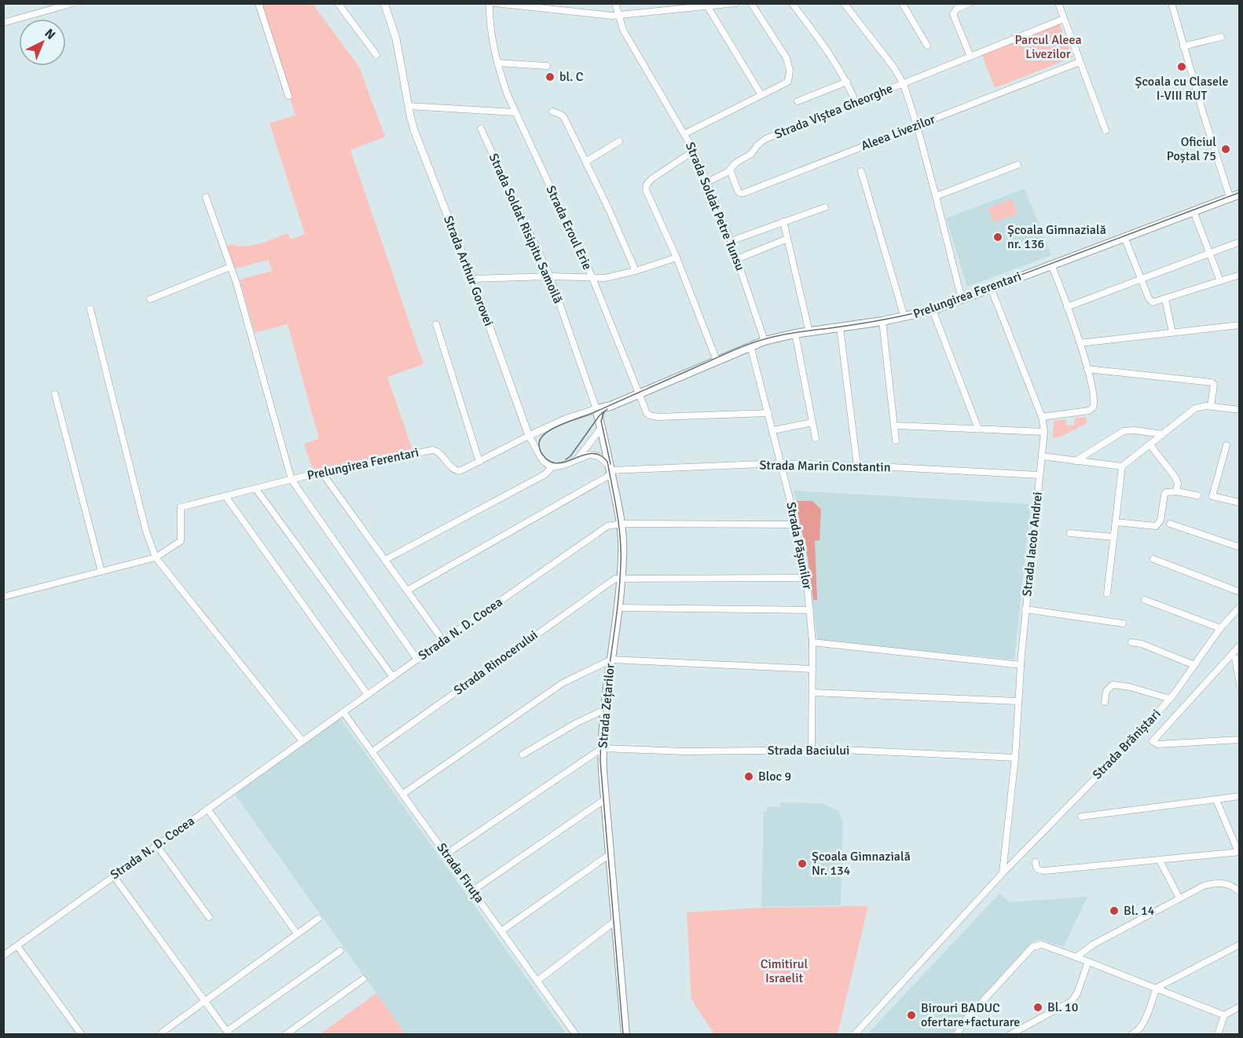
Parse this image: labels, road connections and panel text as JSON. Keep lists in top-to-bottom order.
{
  "streets": {
    "main road": ["Prelungirea Ferentari", "Strada Zețarilor"],
    "street": [
      "Strada Viștea Gheorghe",
      "Aleea Livezilor",
      "Strada Soldat Petre Tunsu",
      "Strada Eroul Erie",
      "Strada Soldat Risipitu Samoilă",
      "Strada Arthur Gorovei",
      "Strada Marin Constantin",
      "Strada Iacob Andrei",
      "Strada Pășunilor",
      "Strada N. D. Cocea",
      "Strada Rinocerului",
      "Strada Brăniștari",
      "Strada Baciului",
      "Strada Firuța"
    ]
  },
  "crossings": [
    ["Strada Viștea Gheorghe", "Aleea Livezilor"],
    ["Strada Viștea Gheorghe", "Strada Soldat Petre Tunsu"],
    ["Strada Soldat Petre Tunsu", "Prelungirea Ferentari"],
    ["Strada Eroul Erie", "Prelungirea Ferentari"],
    ["Strada Eroul Erie", "Strada Pășunilor"],
    ["Strada Soldat Risipitu Samoilă", "Prelungirea Ferentari"],
    ["Strada Soldat Risipitu Samoilă", "Strada Zețarilor"],
    ["Strada Arthur Gorovei", "Prelungirea Ferentari"],
    ["Prelungirea Ferentari", "Strada Iacob Andrei"],
    ["Prelungirea Ferentari", "Strada Pășunilor"],
    ["Prelungirea Ferentari", "Strada Zețarilor"],
    ["Strada Marin Constantin", "Strada Iacob Andrei"],
    ["Strada Marin Constantin", "Strada Pășunilor"],
    ["Strada Marin Constantin", "Strada Zețarilor"],
    ["Strada Iacob Andrei", "Strada Brăniștari"],
    ["Strada Iacob Andrei", "Strada Baciului"],
    ["Strada Pășunilor", "Strada Baciului"],
    ["Strada N. D. Cocea", "Strada Zețarilor"],
    ["Strada N. D. Cocea", "Strada Firuța"],
    ["Strada Rinocerului", "Strada Zețarilor"],
    ["Strada Rinocerului", "Strada Firuța"],
    ["Strada Zețarilor", "Strada Baciului"]
  ],
  "parks": ["Parcul Aleea Livezilor", "Cimitirul Israelit"],
  "places": [
    "Școala cu Clasele I-VIII RUT",
    "bl. C",
    "Oficiul Poștal 75",
    "Școala Gimnazială nr. 136",
    "Bloc 9",
    "Școala Gimnazială Nr. 134",
    "Bl. 14",
    "Bl. 10",
    "Birouri BADUC ofertare+facturare"
  ],
  "north": "top right"
}
